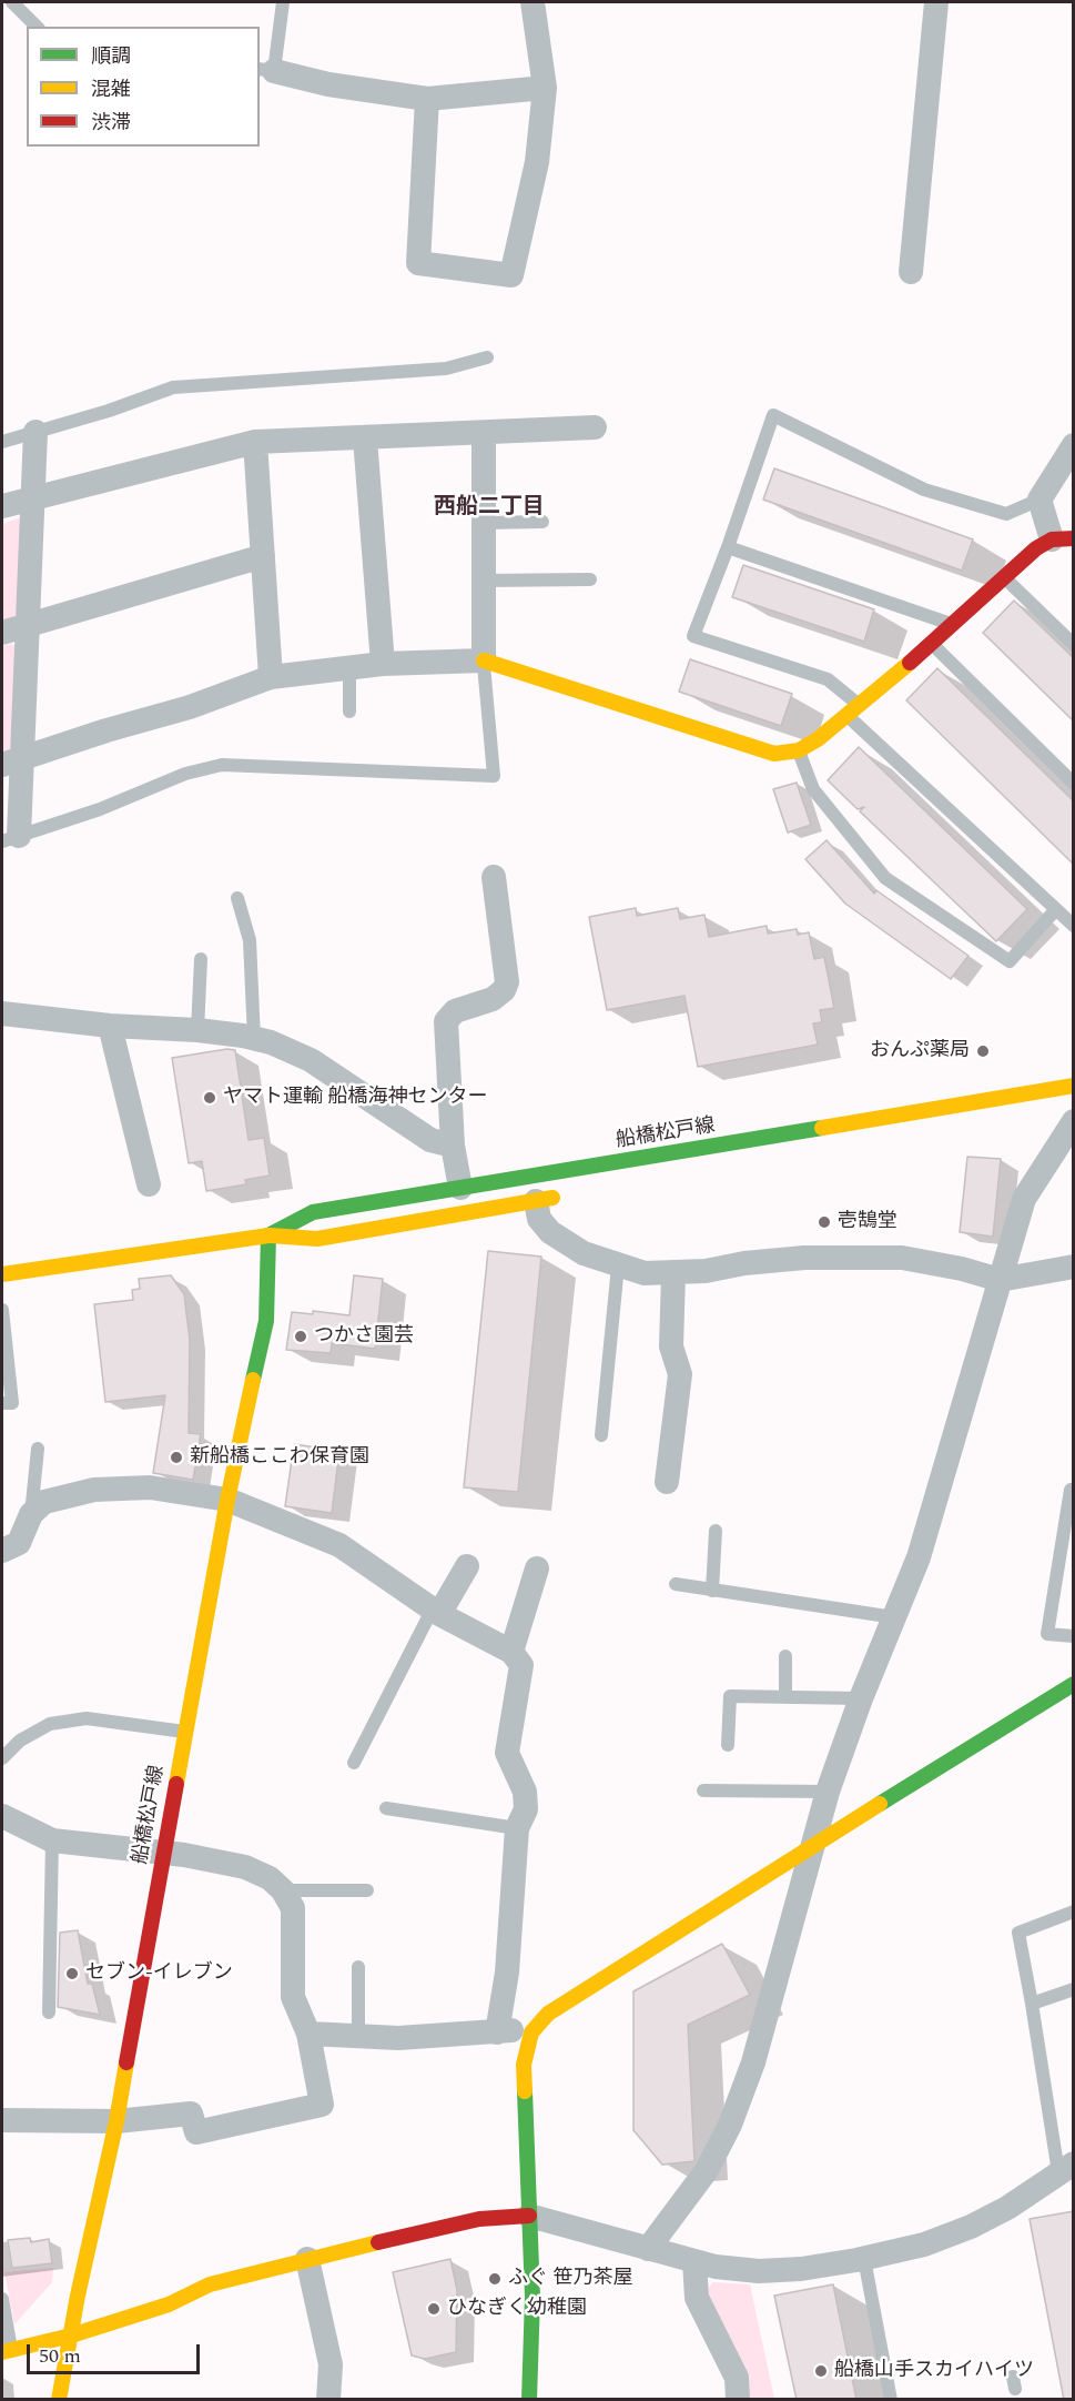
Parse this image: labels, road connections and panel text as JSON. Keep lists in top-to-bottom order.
{
  "streets": {
    "street": ["船橋松戸線"]
  },
  "districts": ["西船二丁目"],
  "places": [
    "おんぷ薬局",
    "ヤマト運輸 船橋海神センター",
    "壱鵠堂",
    "つかさ園芸",
    "新船橋ここわ保育園",
    "セブン-イレブン",
    "ふぐ 笹乃茶屋",
    "ひなぎく幼稚園",
    "船橋山手スカイハイツ"
  ],
  "legend": ["順調", "混雑", "渋滞"],
  "scale_bar": "50 m"
}
